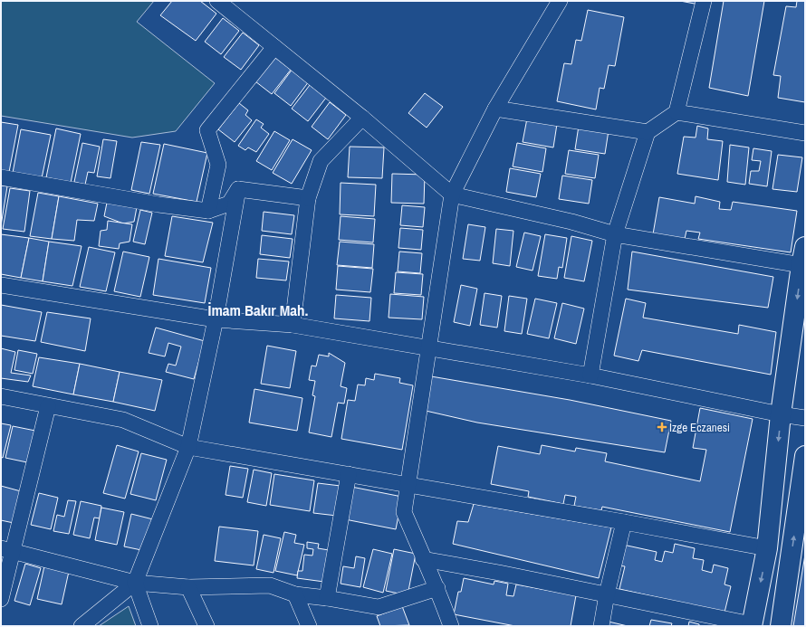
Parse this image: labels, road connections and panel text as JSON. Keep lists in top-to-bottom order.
{
  "districts": ["İmam Bakır Mah."],
  "places": {
    "health": ["Izge Eczanesi"]
  }
}
